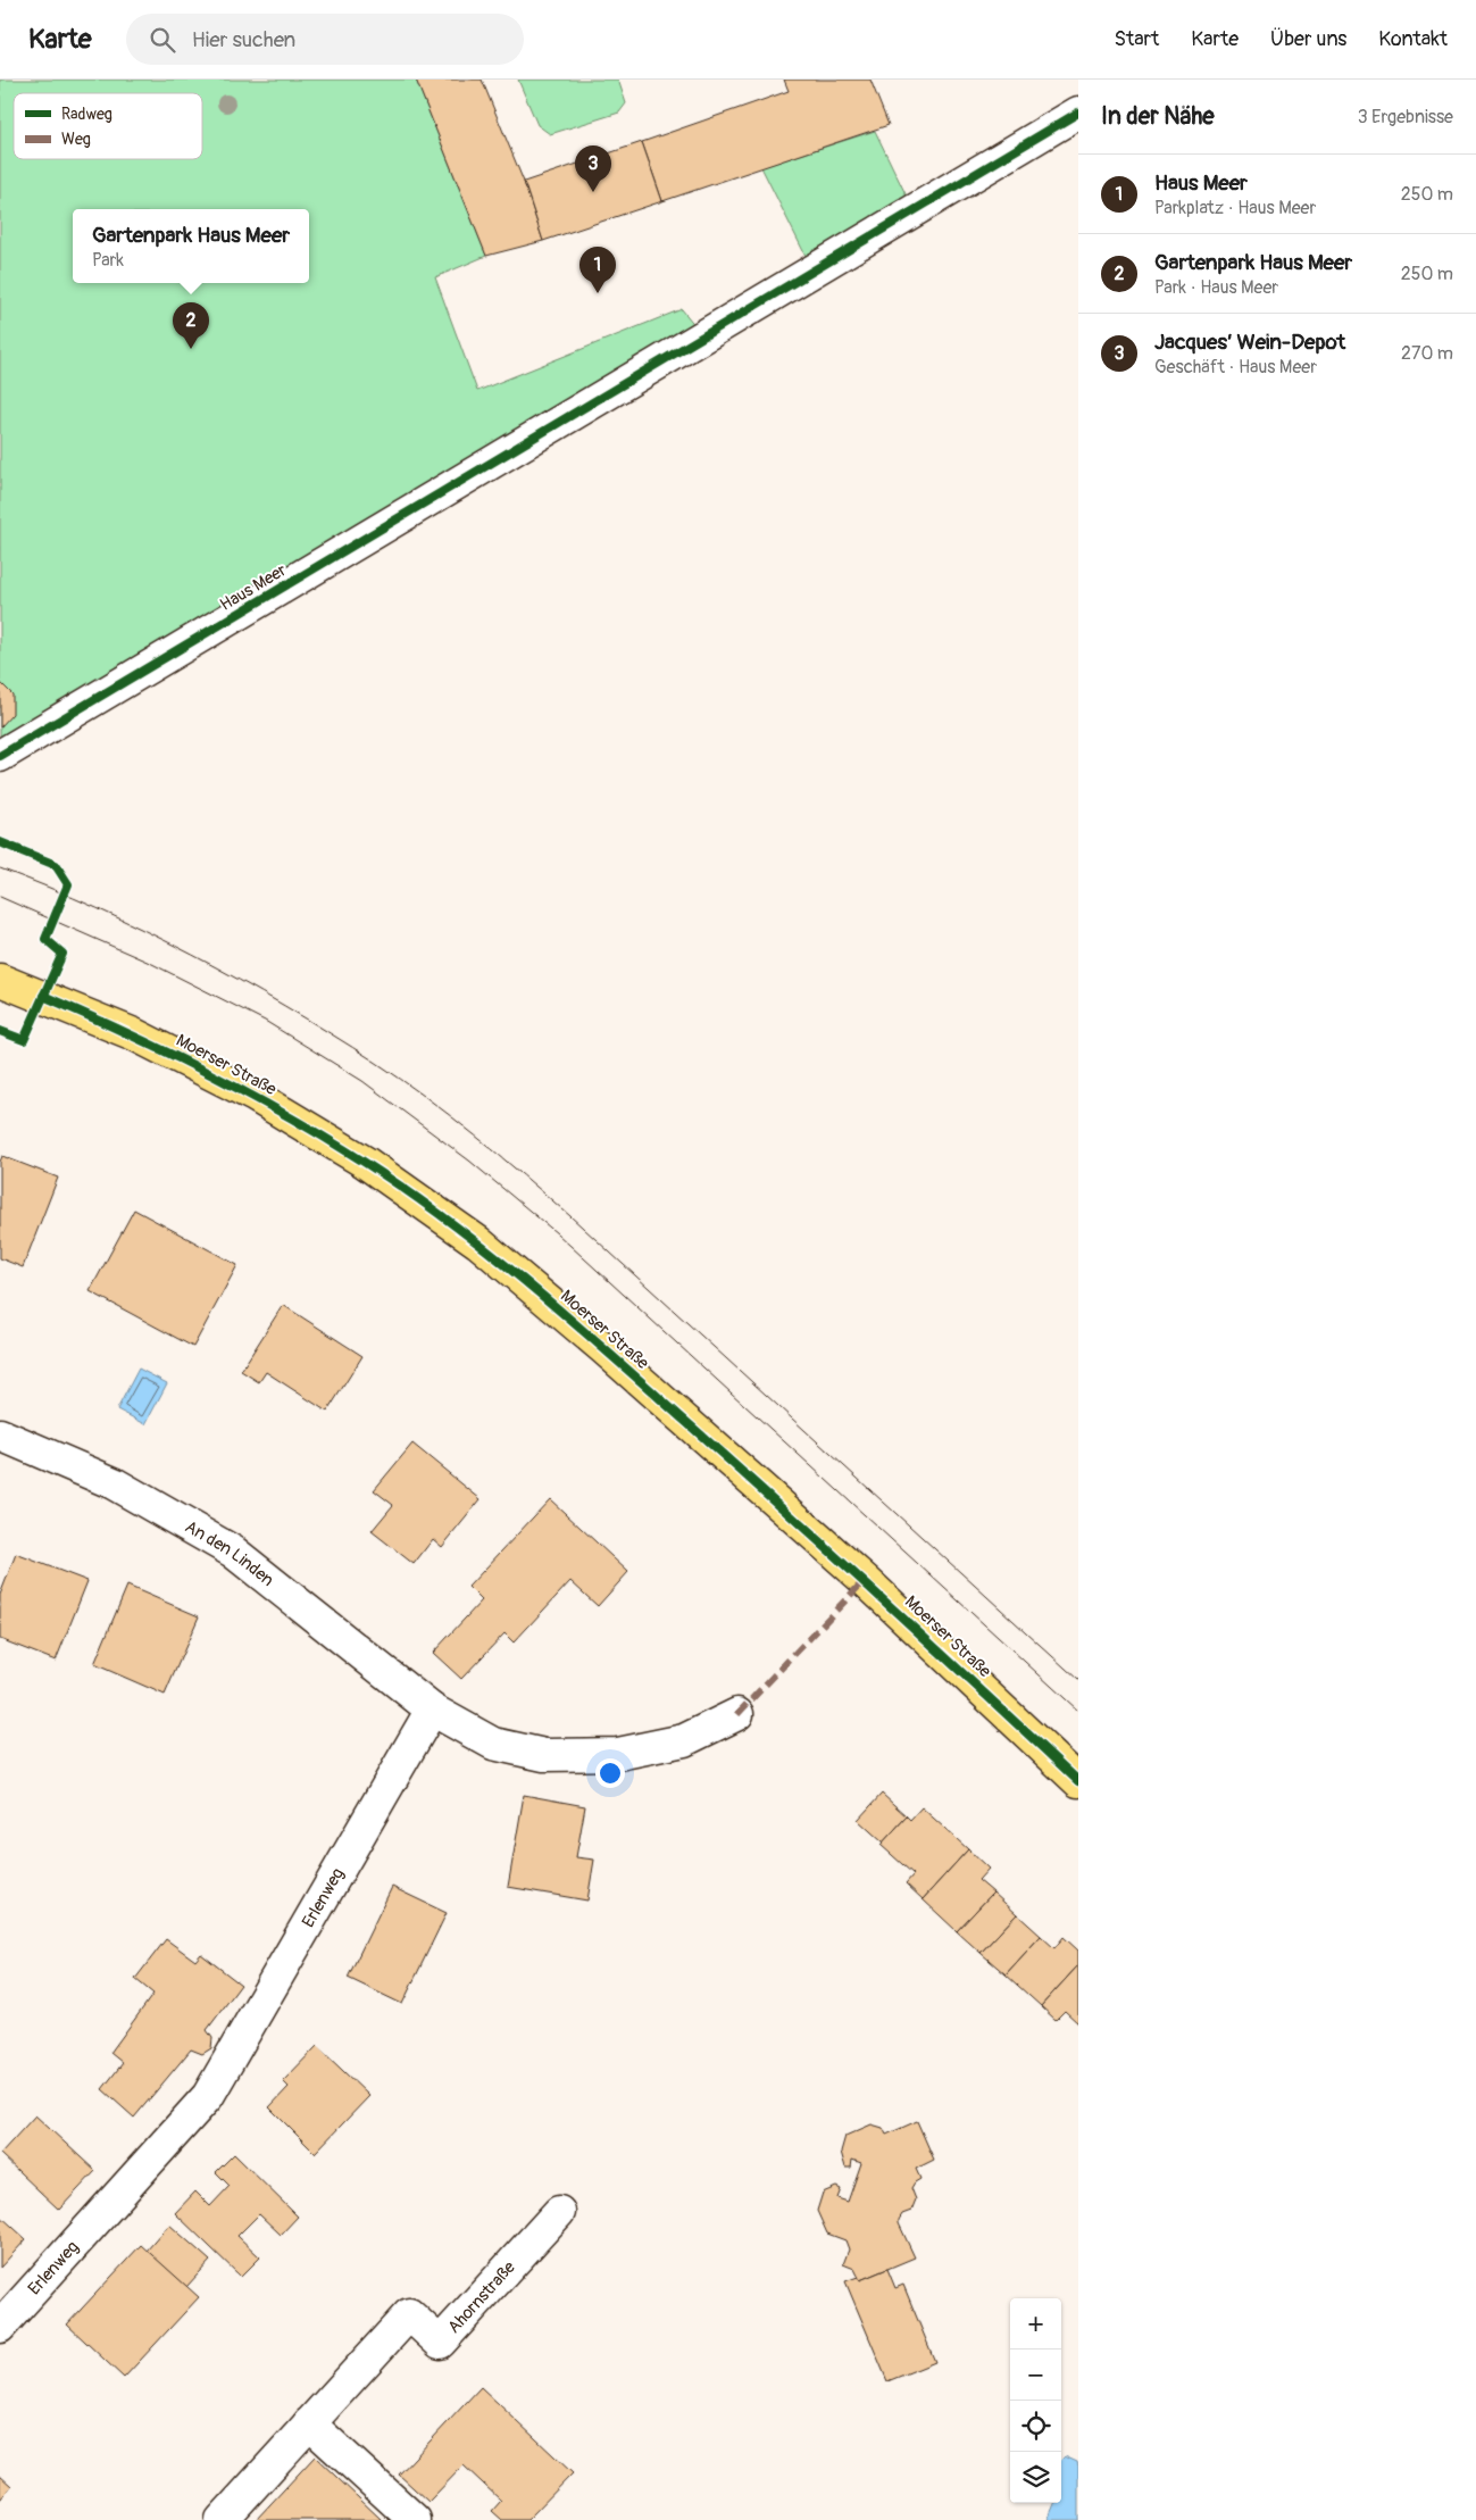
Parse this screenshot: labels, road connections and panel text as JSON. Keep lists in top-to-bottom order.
{
  "streets": {
    "main road": ["Moerser Straße"],
    "street": [
      "Haus Meer",
      "An den Linden",
      "Erlenweg",
      "Ahornstraße"
    ]
  },
  "crossings": [
    ["An den Linden", "Erlenweg"]
  ],
  "legend": ["Radweg", "Weg"],
  "page": {
    "header": "Karte",
    "search": "Hier suchen",
    "nav": [
      "Start",
      "Karte",
      "Über uns",
      "Kontakt"
    ],
    "heading": ["In der Nähe", "3 Ergebnisse"],
    "pins": ["3", "1", "2"],
    "list": [
      {
        "mark": "1",
        "name": "Haus Meer",
        "note": "Parkplatz · Haus Meer",
        "value": "250 m"
      },
      {
        "mark": "2",
        "name": "Gartenpark Haus Meer",
        "note": "Park · Haus Meer",
        "value": "250 m"
      },
      {
        "mark": "3",
        "name": "Jacques’ Wein-Depot",
        "note": "Geschäft · Haus Meer",
        "value": "270 m"
      }
    ],
    "popup": ["Gartenpark Haus Meer", "Park"],
    "map_buttons": ["+", "−"]
  }
}
